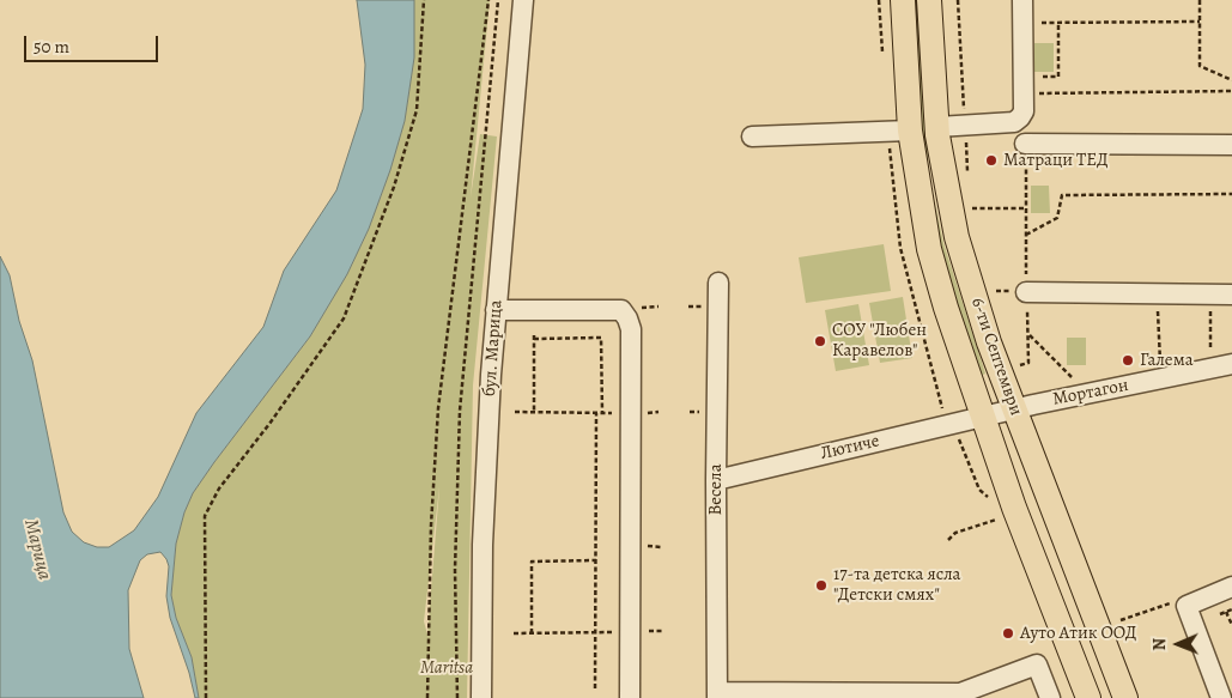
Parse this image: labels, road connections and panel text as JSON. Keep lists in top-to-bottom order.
{
  "streets": {
    "main road": ["6-ти Септември"],
    "street": [
      "бул. Марица",
      "Мортагон",
      "Лютиче",
      "Весела"
    ]
  },
  "crossings": [
    ["6-ти Септември", "Мортагон"],
    ["6-ти Септември", "Лютиче"],
    ["Мортагон", "Лютиче"],
    ["Лютиче", "Весела"]
  ],
  "water": ["Марица"],
  "parks": ["Maritsa"],
  "places": [
    "Матраци ТЕД",
    "СОУ \"Любен Каравелов\"",
    "Галема",
    "17-та детска ясла \"Детски смях\"",
    "Ауто Атик ООД"
  ],
  "scale_bar": "50 m",
  "north": "left"
}
